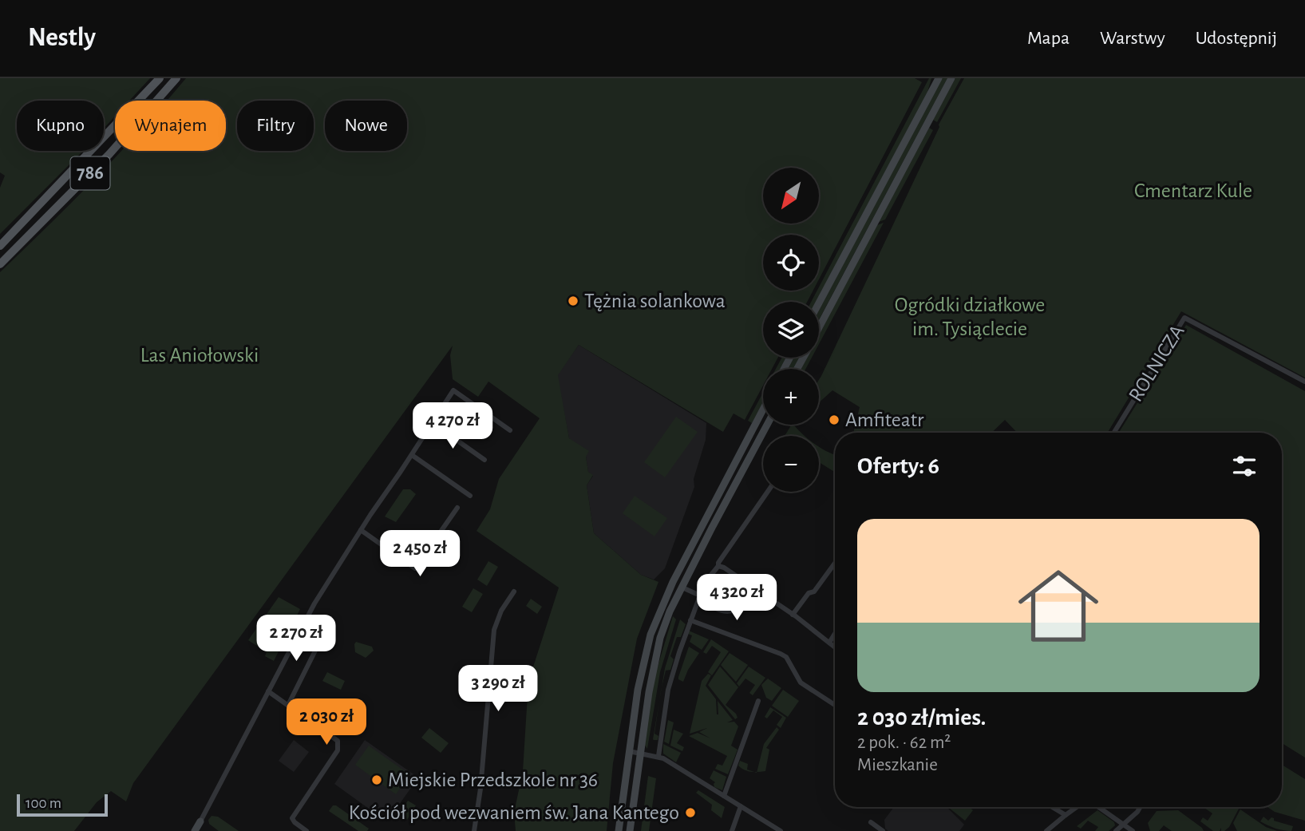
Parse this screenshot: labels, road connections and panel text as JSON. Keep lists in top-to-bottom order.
{
  "streets": {
    "main road": ["786"],
    "street": ["ROLNICZA"]
  },
  "parks": ["Cmentarz Kule", "Ogródki działkowe im. Tysiąclecie", "Las Aniołowski"],
  "places": [
    "Tężnia solankowa",
    "Amfiteatr",
    "Miejskie Przedszkole nr 36",
    "Kościół pod wezwaniem św. Jana Kantego"
  ],
  "scale_bar": "100 m",
  "north": "bottom left",
  "page": {
    "header": "Nestly",
    "nav": ["Mapa", "Warstwy", "Udostępnij"],
    "chip": [
      "Kupno",
      "Wynajem",
      "Filtry",
      "Nowe"
    ],
    "map_buttons": ["+", "−"],
    "price": [
      "4 270 zł",
      "2 450 zł",
      "4 320 zł",
      "2 270 zł",
      "3 290 zł",
      "2 030 zł"
    ],
    "heading": "Oferty: 6",
    "list": [
      {
        "name": "2 030 zł/mies.",
        "note": "2 pok. · 62 m² · Mieszkanie"
      }
    ],
    "scale": "100 m"
  }
}
